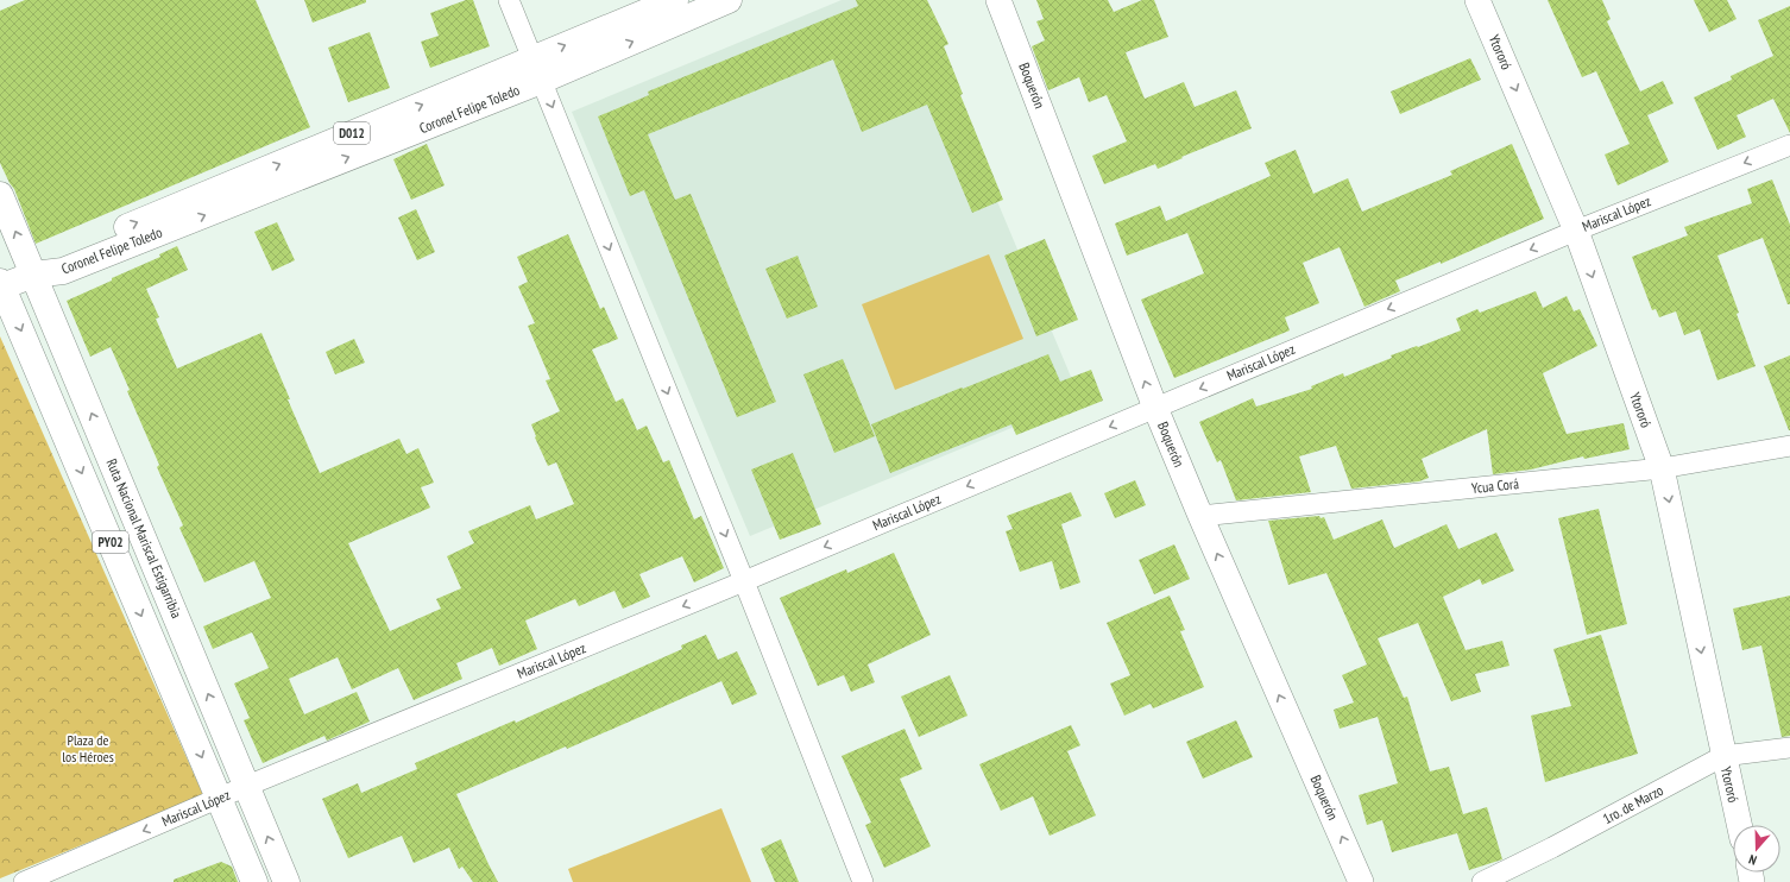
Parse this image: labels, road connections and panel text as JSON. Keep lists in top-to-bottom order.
{
  "streets": {
    "main road": [
      "Coronel Felipe Toledo",
      "D012",
      "Ruta Nacional Mariscal Estigarribia",
      "PY02"
    ],
    "street": [
      "Ytororó",
      "Boquerón",
      "Mariscal López",
      "Ycua Corá",
      "1ro. de Marzo"
    ]
  },
  "crossings": [
    ["Ytororó", "Mariscal López"],
    ["Ytororó", "Ycua Corá"],
    ["Ytororó", "1ro. de Marzo"],
    ["Boquerón", "Mariscal López"],
    ["Boquerón", "Ycua Corá"],
    ["Coronel Felipe Toledo", "Ruta Nacional Mariscal Estigarribia"],
    ["Coronel Felipe Toledo", "PY02"],
    ["Mariscal López", "Ruta Nacional Mariscal Estigarribia"],
    ["Mariscal López", "PY02"]
  ],
  "one_way": [
    "Ytororó",
    "Boquerón",
    "Coronel Felipe Toledo",
    "Mariscal López"
  ],
  "parks": ["Plaza de los Héroes"],
  "north": "bottom"
}
